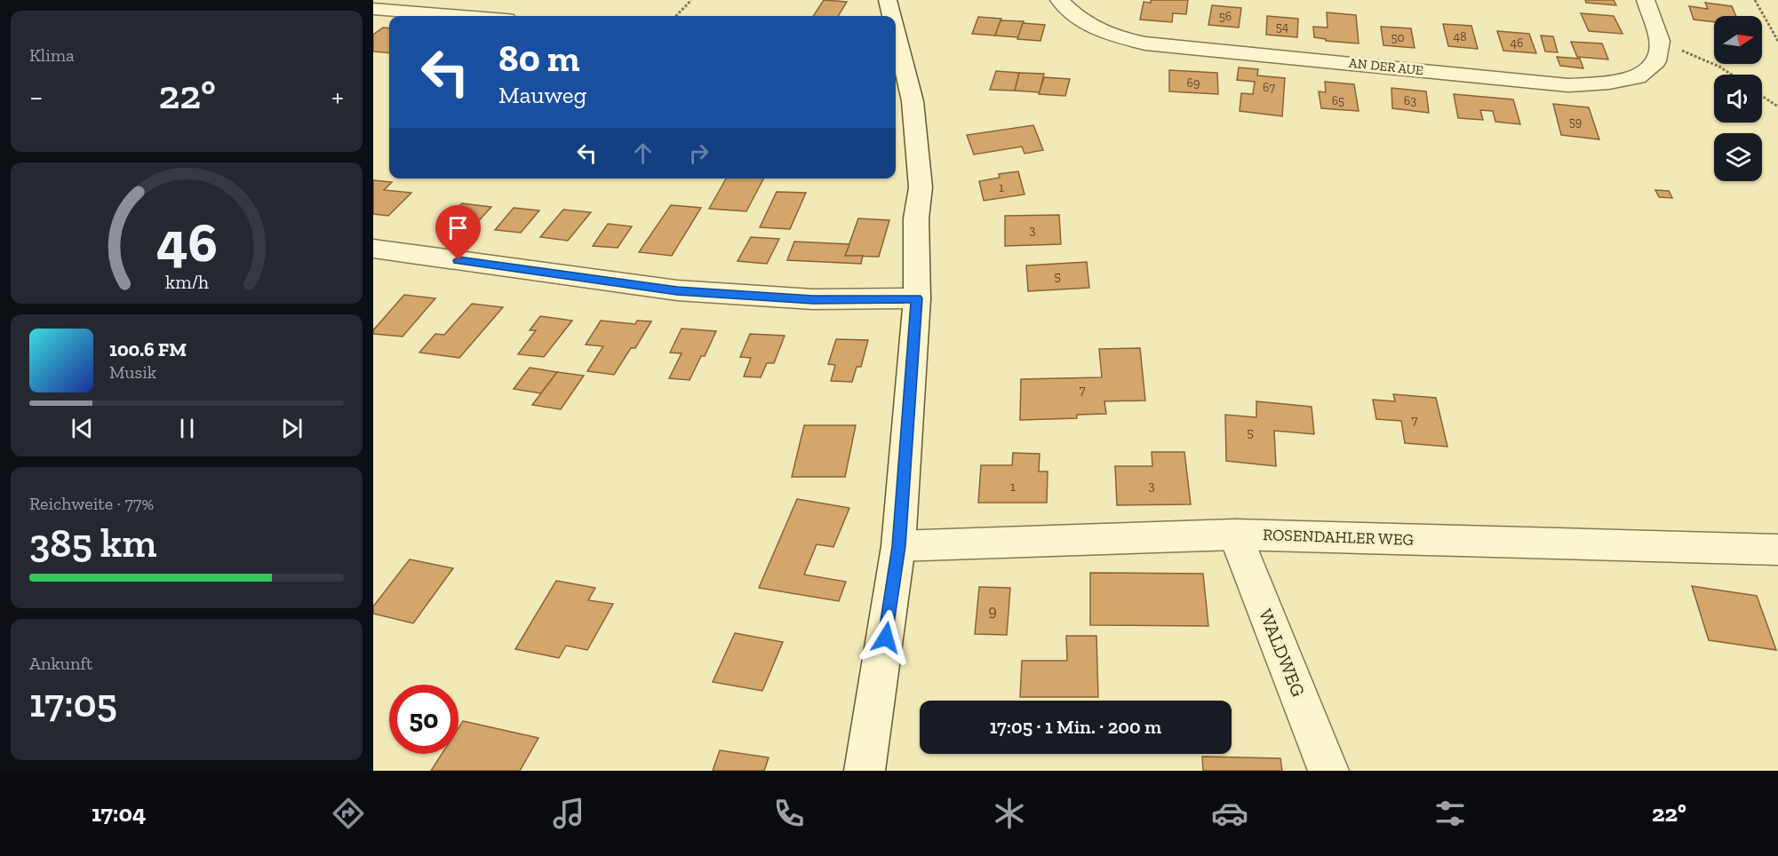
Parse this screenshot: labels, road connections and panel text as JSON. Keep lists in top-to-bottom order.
{
  "streets": {
    "street": ["AN DER AUE", "ROSENDAHLER WEG", "WALDWEG"]
  },
  "crossings": [
    ["ROSENDAHLER WEG", "WALDWEG"]
  ],
  "house_numbers": [
    "56",
    "54",
    "48",
    "50",
    "46",
    "69",
    "67",
    "65",
    "63",
    "59",
    "1",
    "3",
    "5",
    "7",
    "7",
    "5",
    "3",
    "1",
    "9"
  ],
  "north": "right",
  "page": {
    "tile": [
      "Klima",
      ["Reichweite · 77%", "385 km"],
      ["Ankunft", "17:05"]
    ],
    "turn": ["80 m", "Mauweg"],
    "heat": ["−", "22°", "+"],
    "song": ["100.6 FM", "Musik"],
    "limit": "50",
    "trip": "17:05 · 1 Min. · 200 m",
    "tabs": ["17:04", "22°"],
    "gauge": ["46", "km/h"]
  }
}
